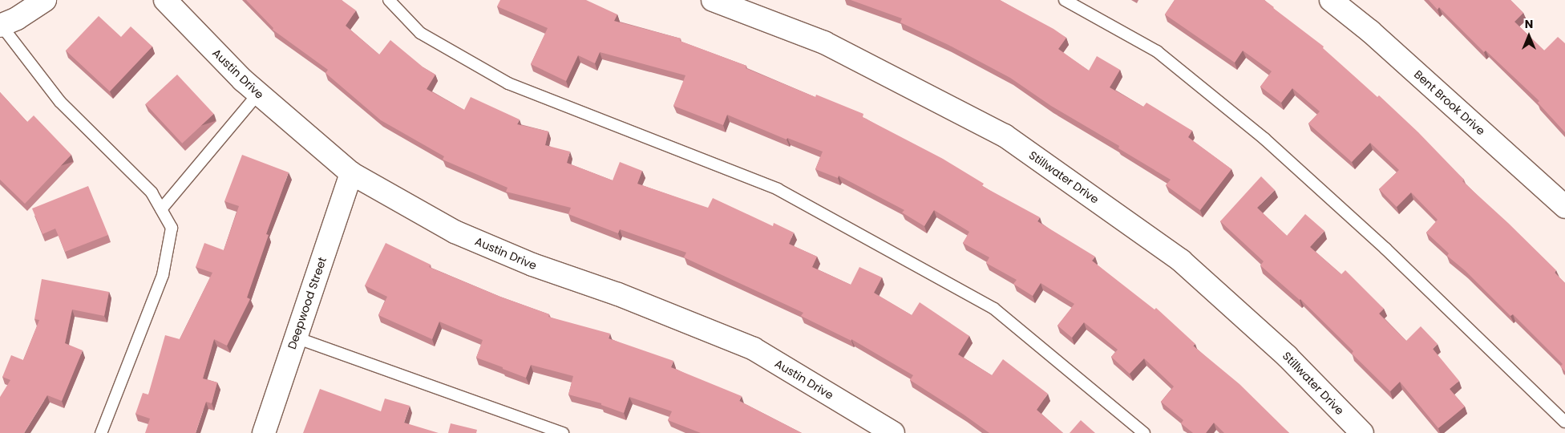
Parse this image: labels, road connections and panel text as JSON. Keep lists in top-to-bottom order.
{
  "streets": {
    "street": [
      "Austin Drive",
      "Bent Brook Drive",
      "Stillwater Drive",
      "Deepwood Street"
    ]
  },
  "crossings": [
    ["Austin Drive", "Deepwood Street"]
  ],
  "north": "top"
}
